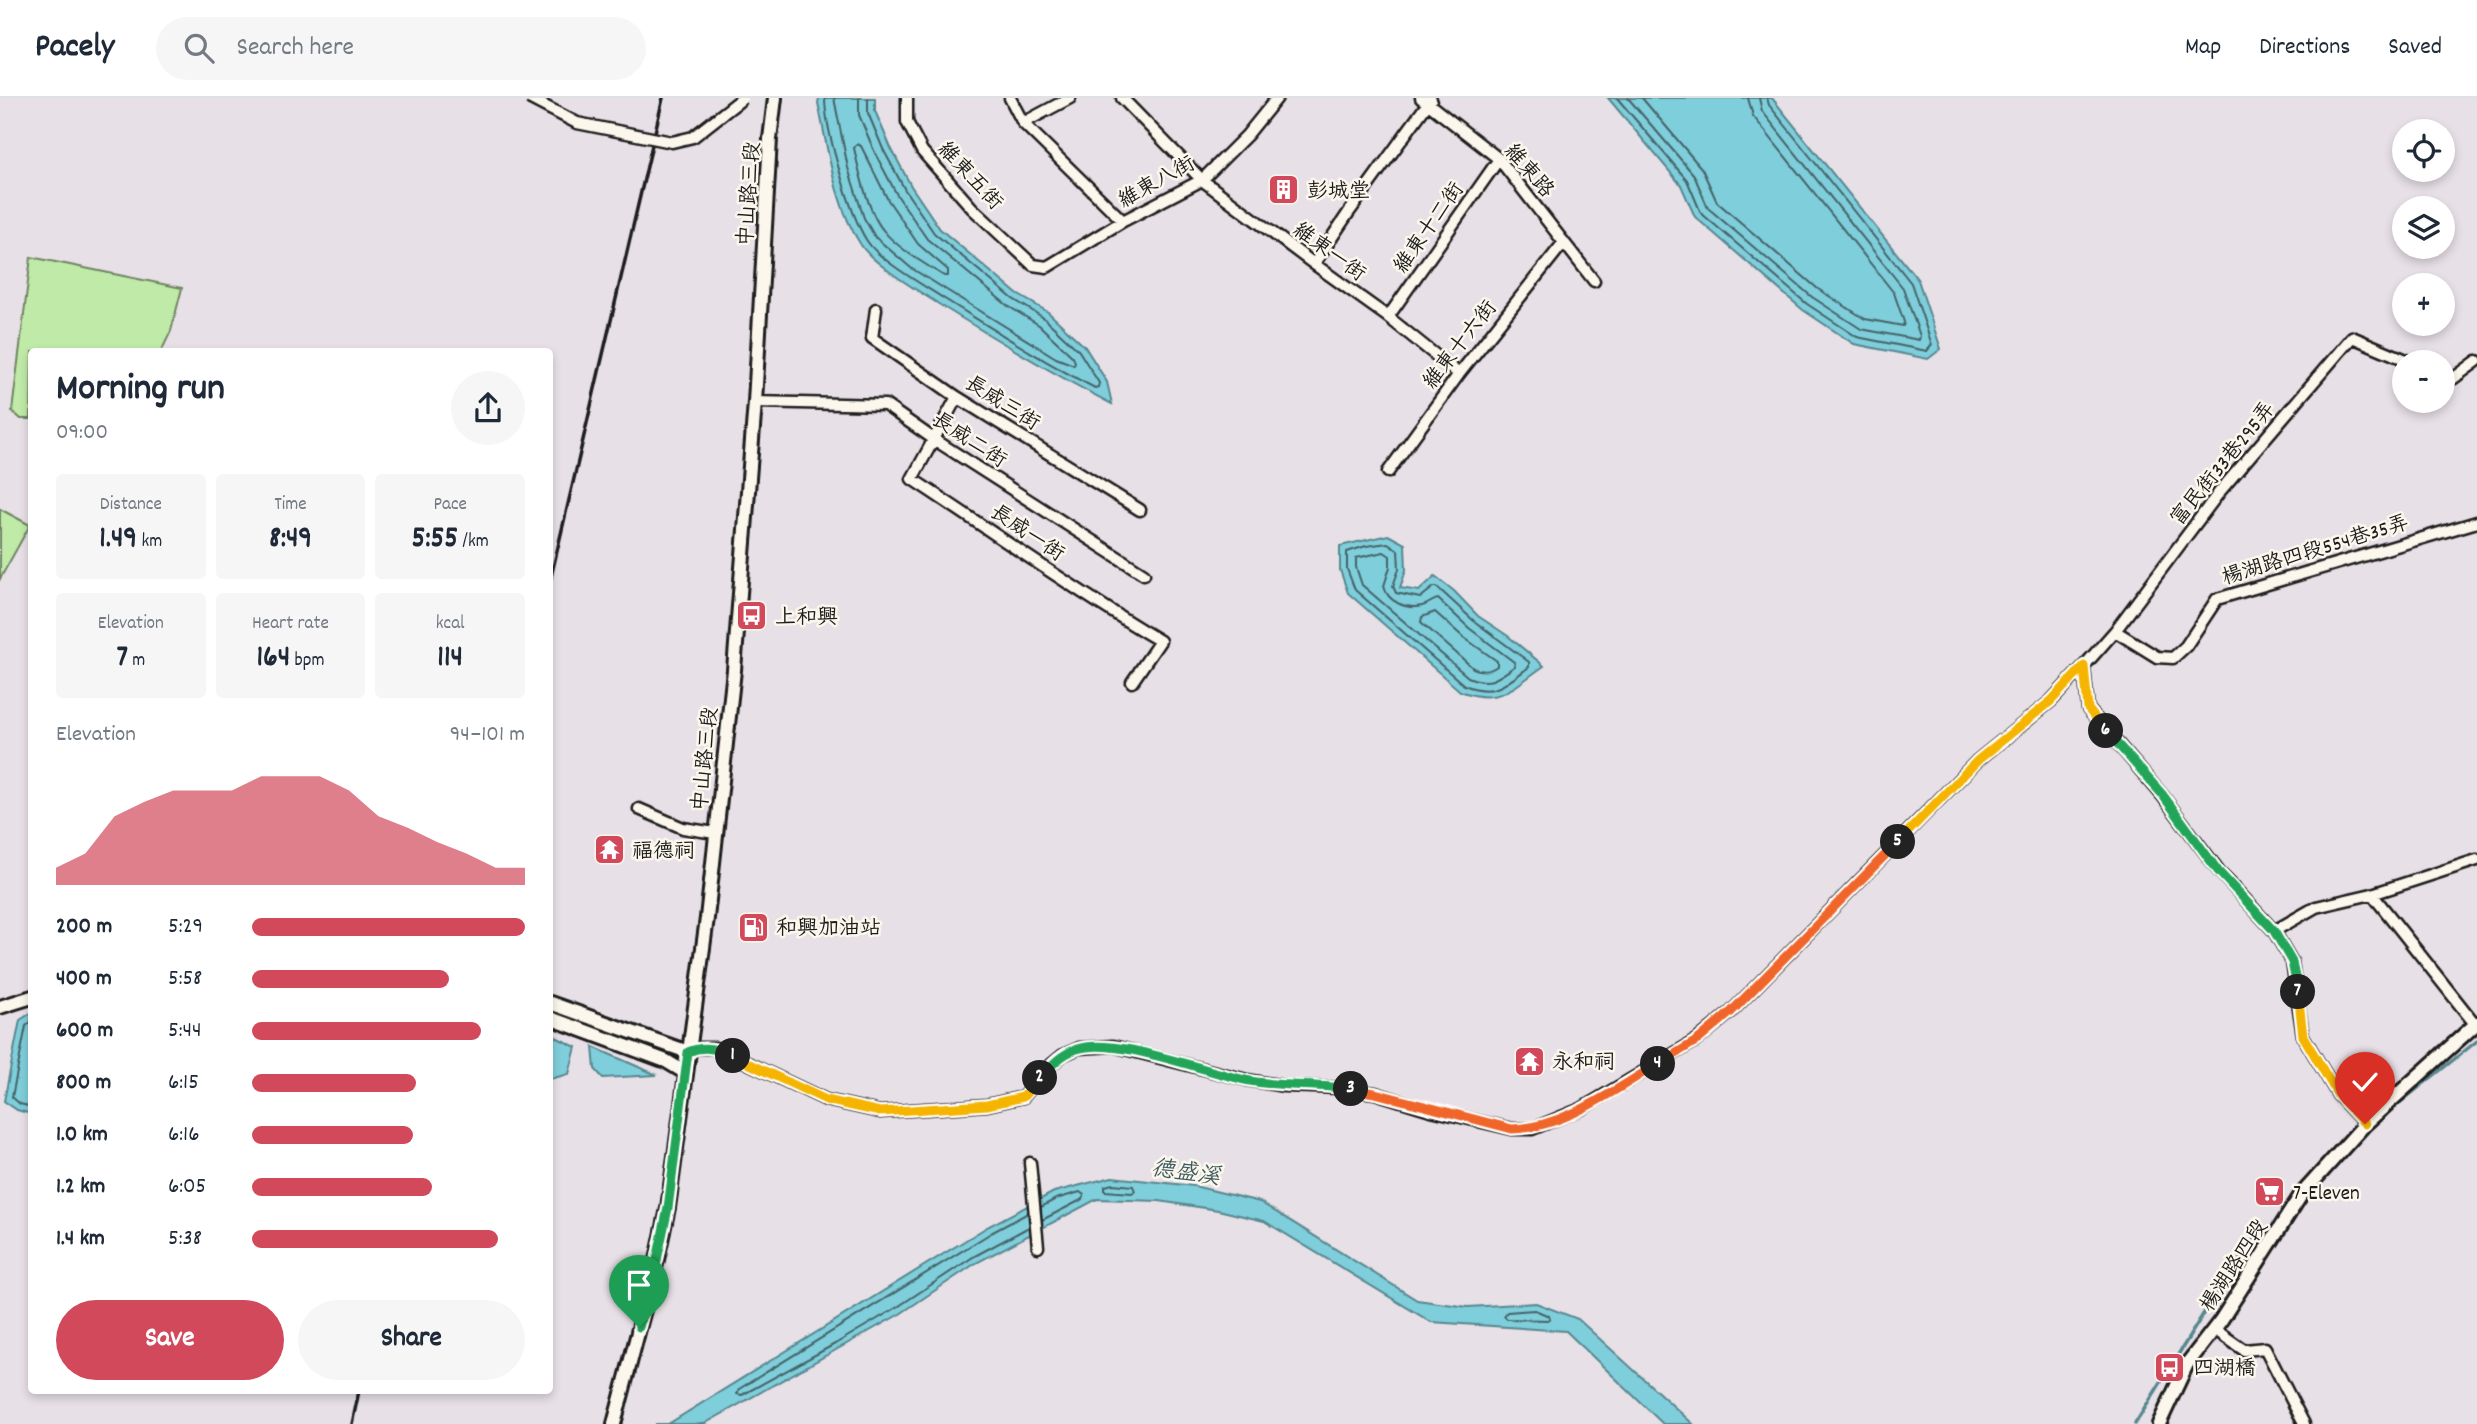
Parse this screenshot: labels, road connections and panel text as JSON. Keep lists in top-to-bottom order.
{
  "streets": {
    "street": [
      "維東路",
      "維東五街",
      "維東八街",
      "中山路三段",
      "維東十二街",
      "維東一街",
      "維東十六街",
      "長威三街",
      "長威二街",
      "富民街33巷295弄",
      "長威一街",
      "楊湖路四段554巷35弄",
      "楊湖路四段"
    ]
  },
  "crossings": [
    ["維東路", "維東十二街"],
    ["維東路", "維東十六街"],
    ["維東五街", "維東八街"],
    ["維東八街", "維東一街"],
    ["中山路三段", "長威二街"],
    ["中山路三段", "富民街33巷295弄"],
    ["維東十二街", "維東一街"],
    ["維東一街", "維東十六街"],
    ["長威三街", "長威一街"],
    ["長威二街", "長威一街"],
    ["富民街33巷295弄", "楊湖路四段554巷35弄"]
  ],
  "water": ["德盛溪"],
  "places": {
    "building": ["彭城堂"],
    "bus stop": ["上和興", "四湖橋"],
    "temple": ["福德祠", "永和祠"],
    "fuel station": ["和興加油站"],
    "supermarket": ["7-Eleven"]
  },
  "page": {
    "header": "Pacely",
    "search": "Search here",
    "nav": ["Map", "Directions", "Saved"],
    "map_buttons": ["+", "−"],
    "heading": ["Morning run", "09:00"],
    "stats": [
      ["Distance", "1.49 km"],
      ["Time", "8:49"],
      ["Pace", "5:55 /km"],
      ["Elevation", "7 m"],
      ["Heart rate", "164 bpm"],
      ["kcal", "114"]
    ],
    "chart": ["Elevation", "94–101 m"],
    "pins": [
      "6",
      "5",
      "7",
      "1",
      "4",
      "2",
      "3"
    ],
    "list": [
      {
        "name": "200 m",
        "note": "5:29"
      },
      {
        "name": "400 m",
        "note": "5:58"
      },
      {
        "name": "600 m",
        "note": "5:44"
      },
      {
        "name": "800 m",
        "note": "6:15"
      },
      {
        "name": "1.0 km",
        "note": "6:16"
      },
      {
        "name": "1.2 km",
        "note": "6:05"
      },
      {
        "name": "1.4 km",
        "note": "5:38"
      }
    ],
    "buttons": ["Save", "Share"]
  }
}
